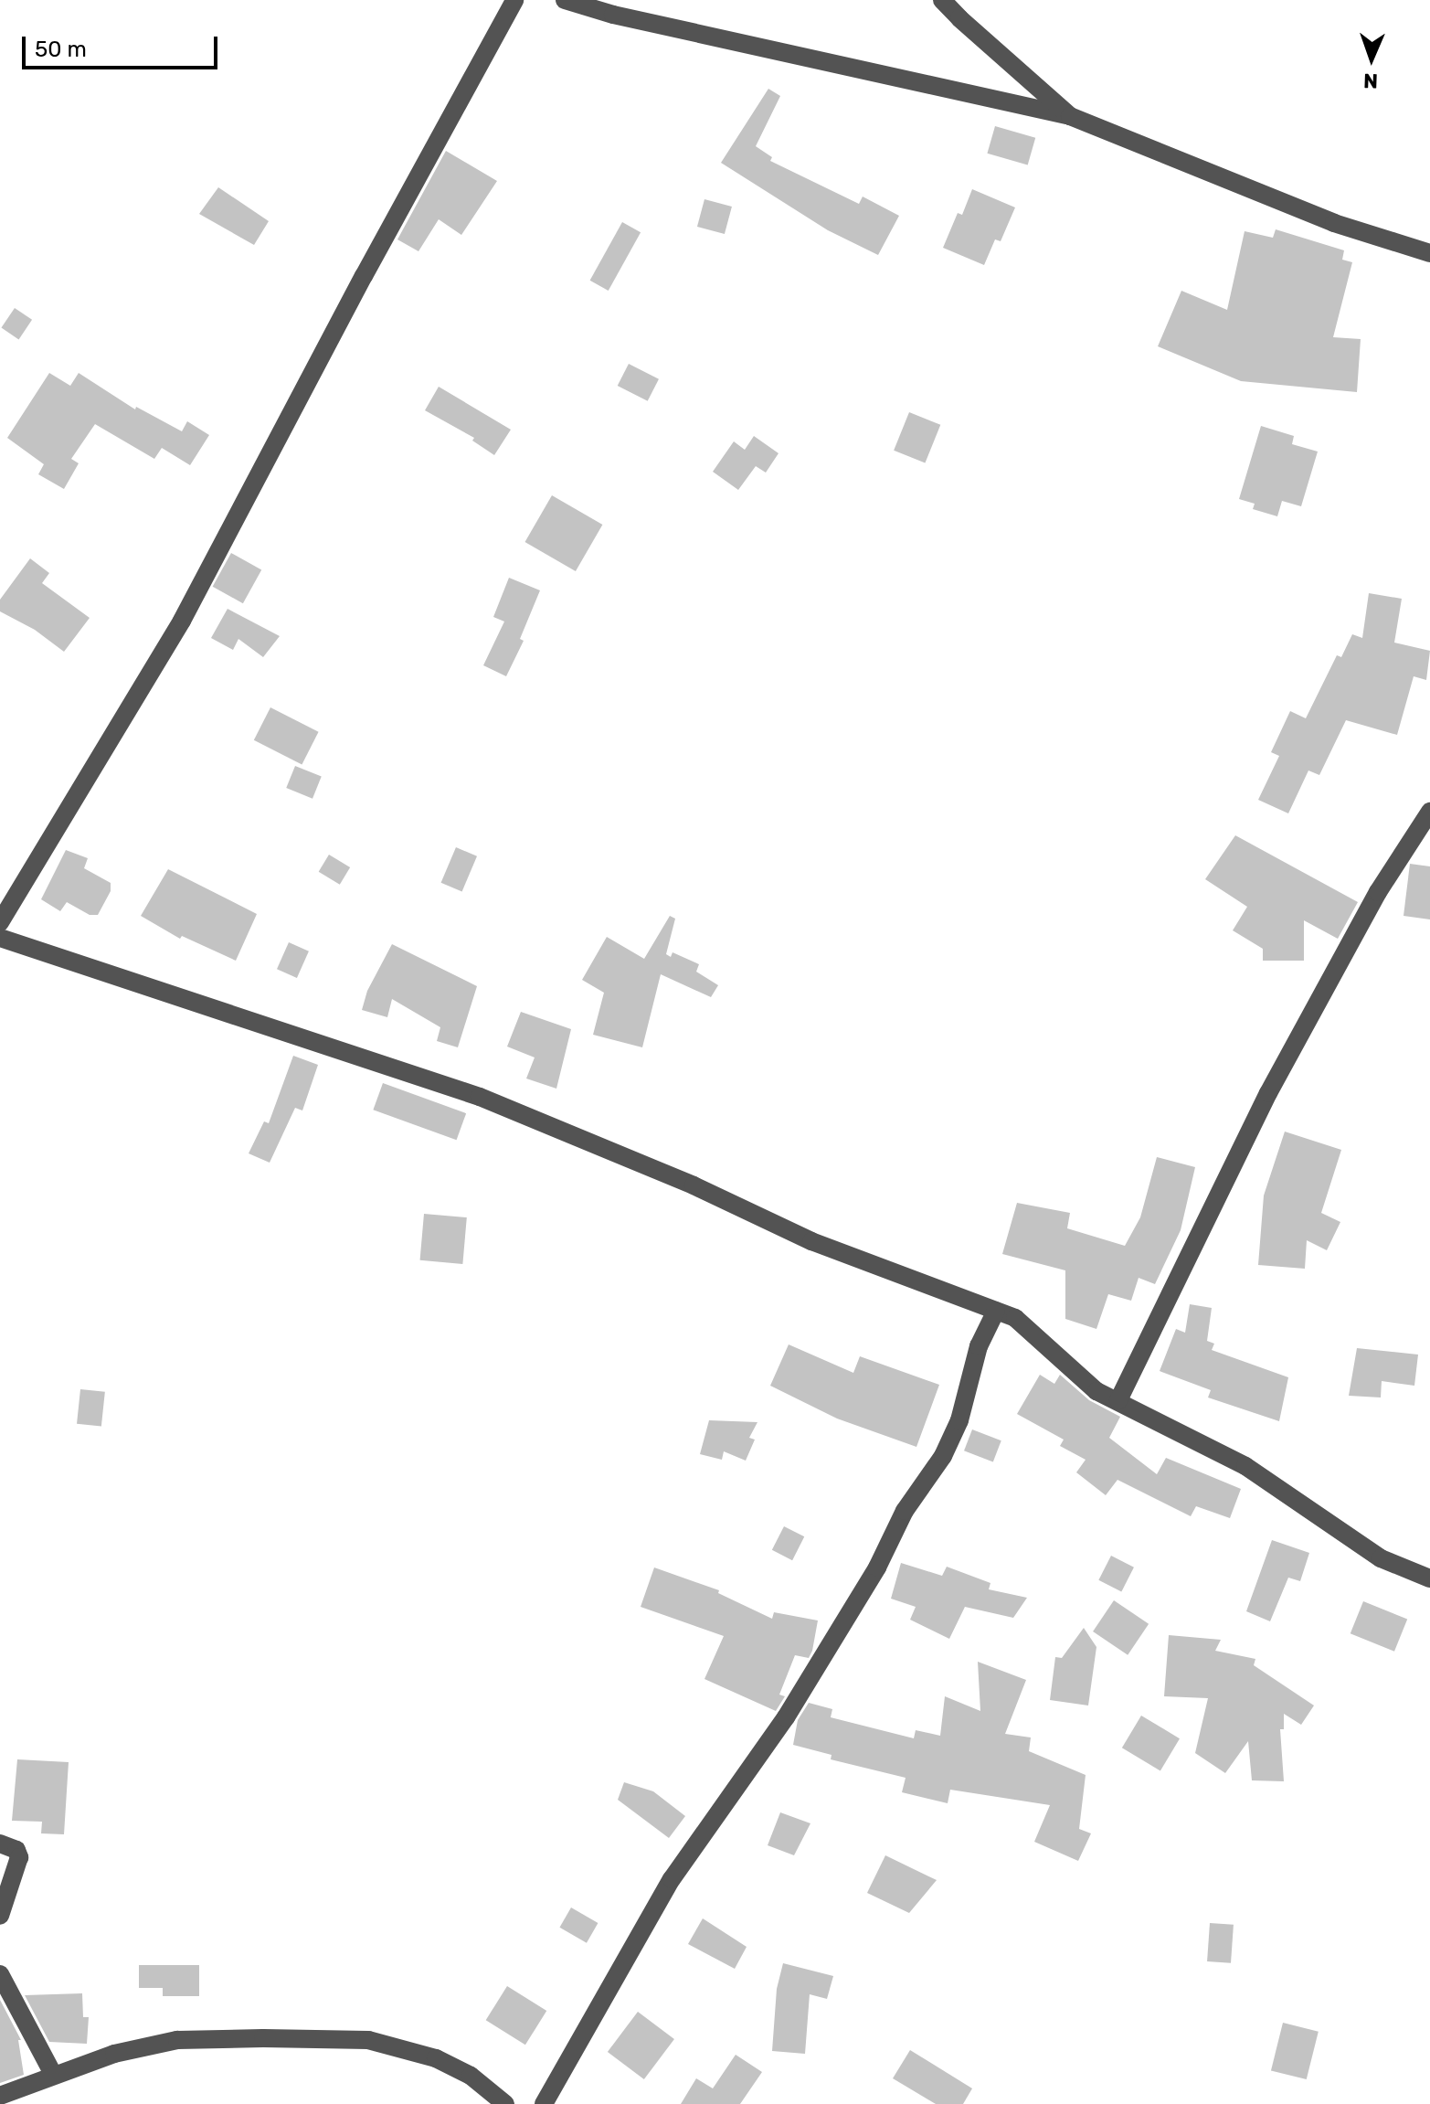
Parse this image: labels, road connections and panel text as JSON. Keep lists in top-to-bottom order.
{
  "scale_bar": "50 m",
  "north": "bottom"
}
